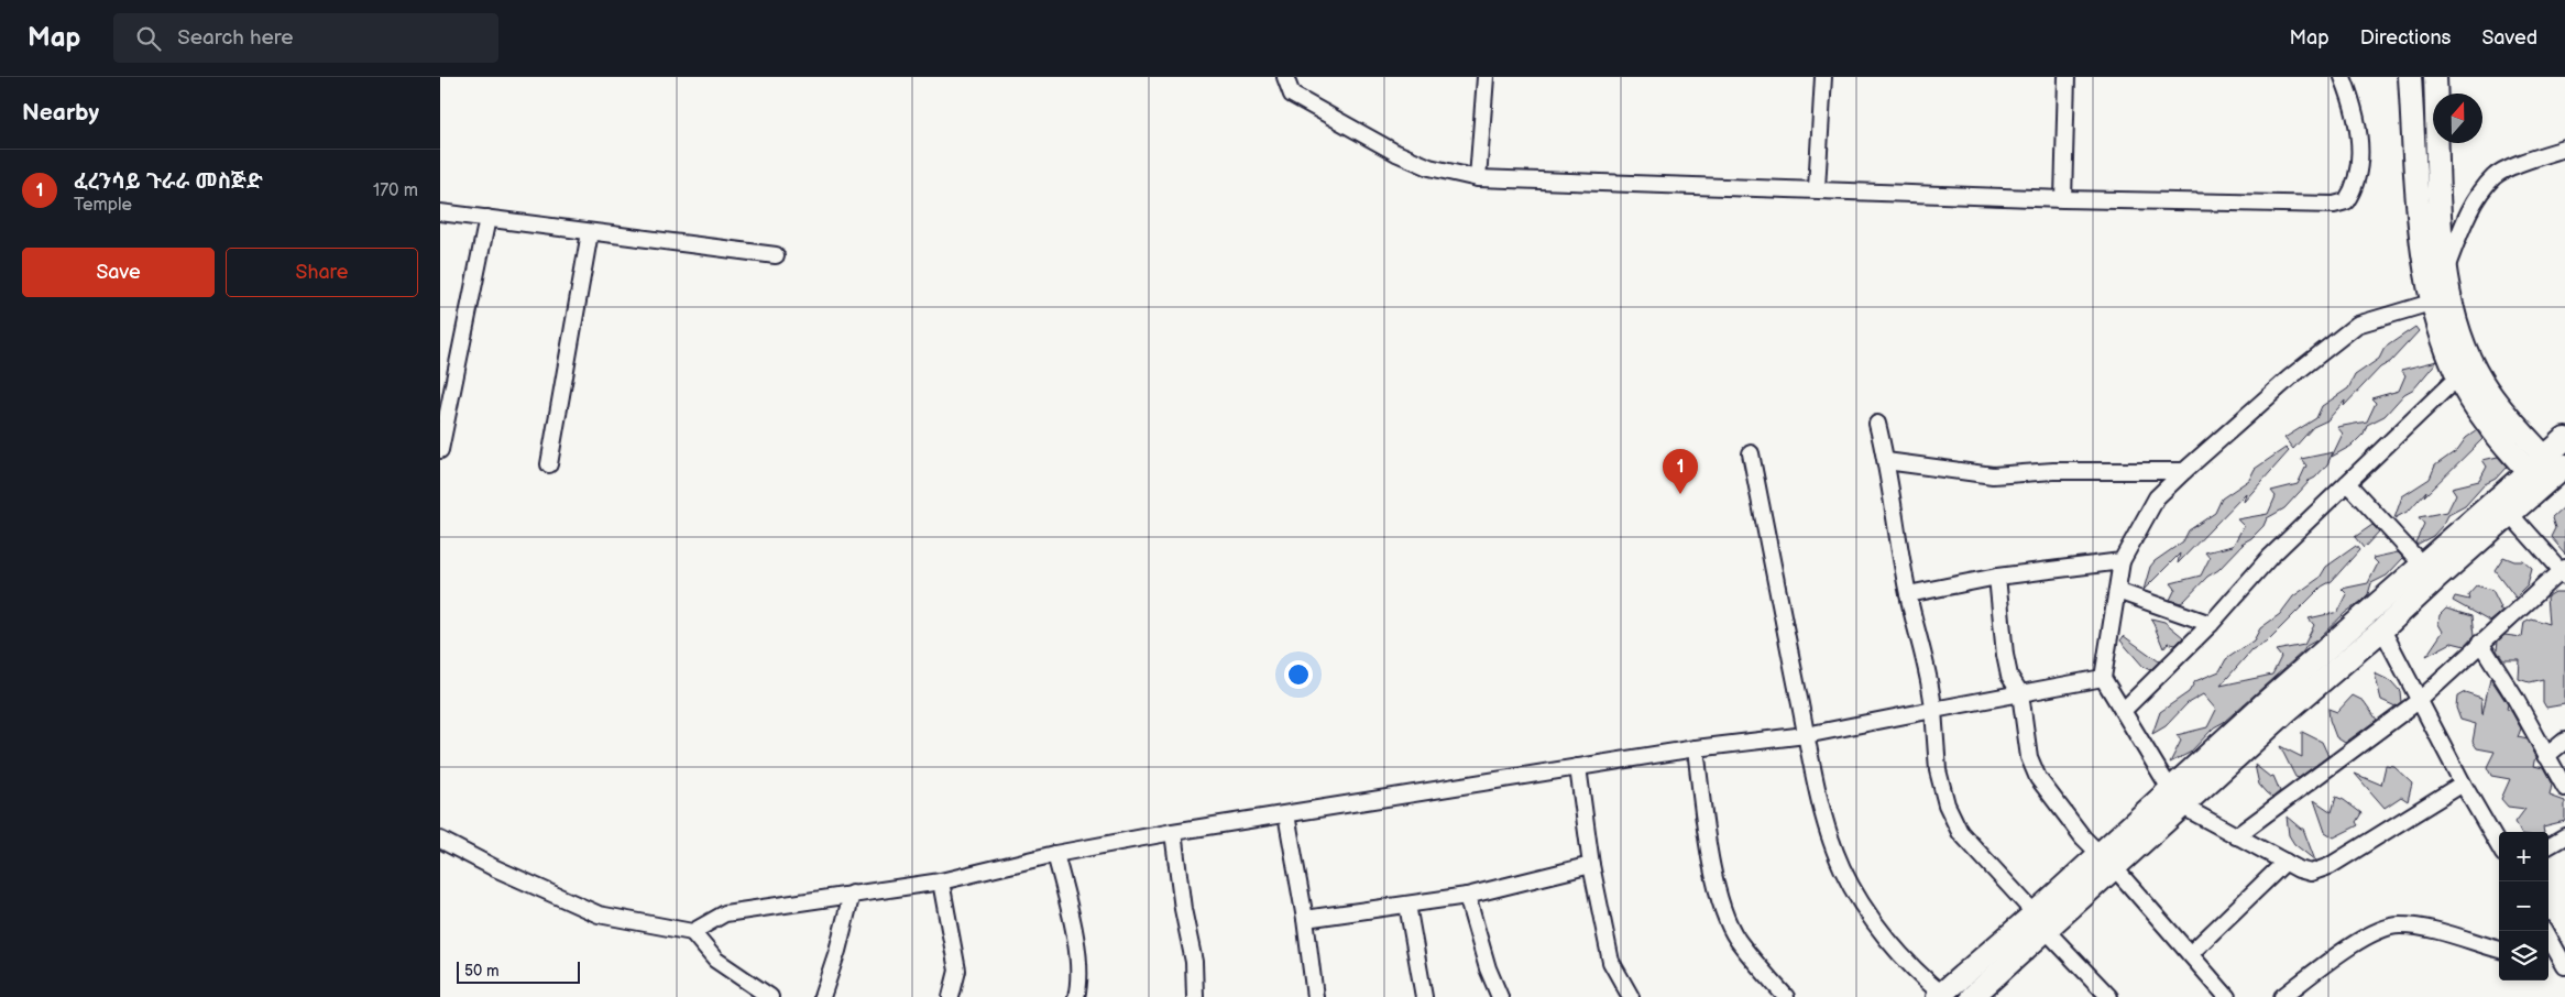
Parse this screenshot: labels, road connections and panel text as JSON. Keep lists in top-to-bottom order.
{
  "scale_bar": "50 m",
  "north": "top",
  "page": {
    "header": "Map",
    "search": "Search here",
    "nav": ["Map", "Directions", "Saved"],
    "heading": "Nearby",
    "list": [
      {
        "mark": "1",
        "name": "ፈረንሳይ ጉራራ መስጅድ",
        "note": "Temple",
        "value": "170 m"
      }
    ],
    "buttons": ["Save", "Share"],
    "pins": "1",
    "map_buttons": ["+", "−"],
    "scale": "50 m"
  }
}
